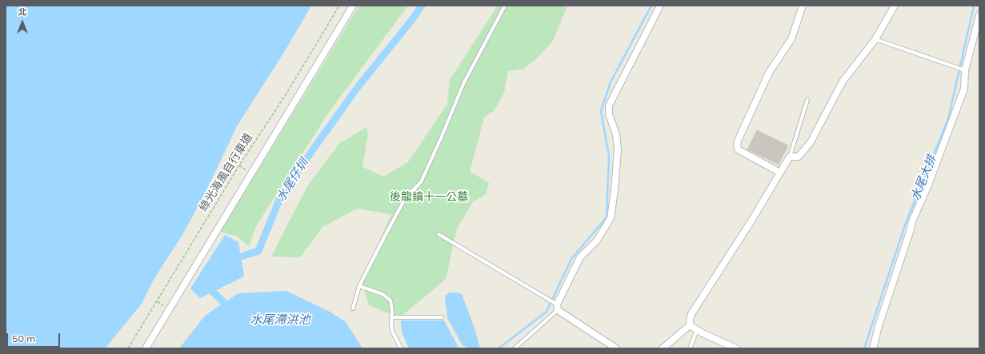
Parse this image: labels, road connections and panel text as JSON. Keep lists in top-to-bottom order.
{
  "streets": {
    "path": ["綠光海風自行車道"]
  },
  "water": ["水尾大排", "水尾仔圳", "水尾滯洪池"],
  "parks": ["後龍鎮十一公墓"],
  "scale_bar": "50 m",
  "north": "top"
}
